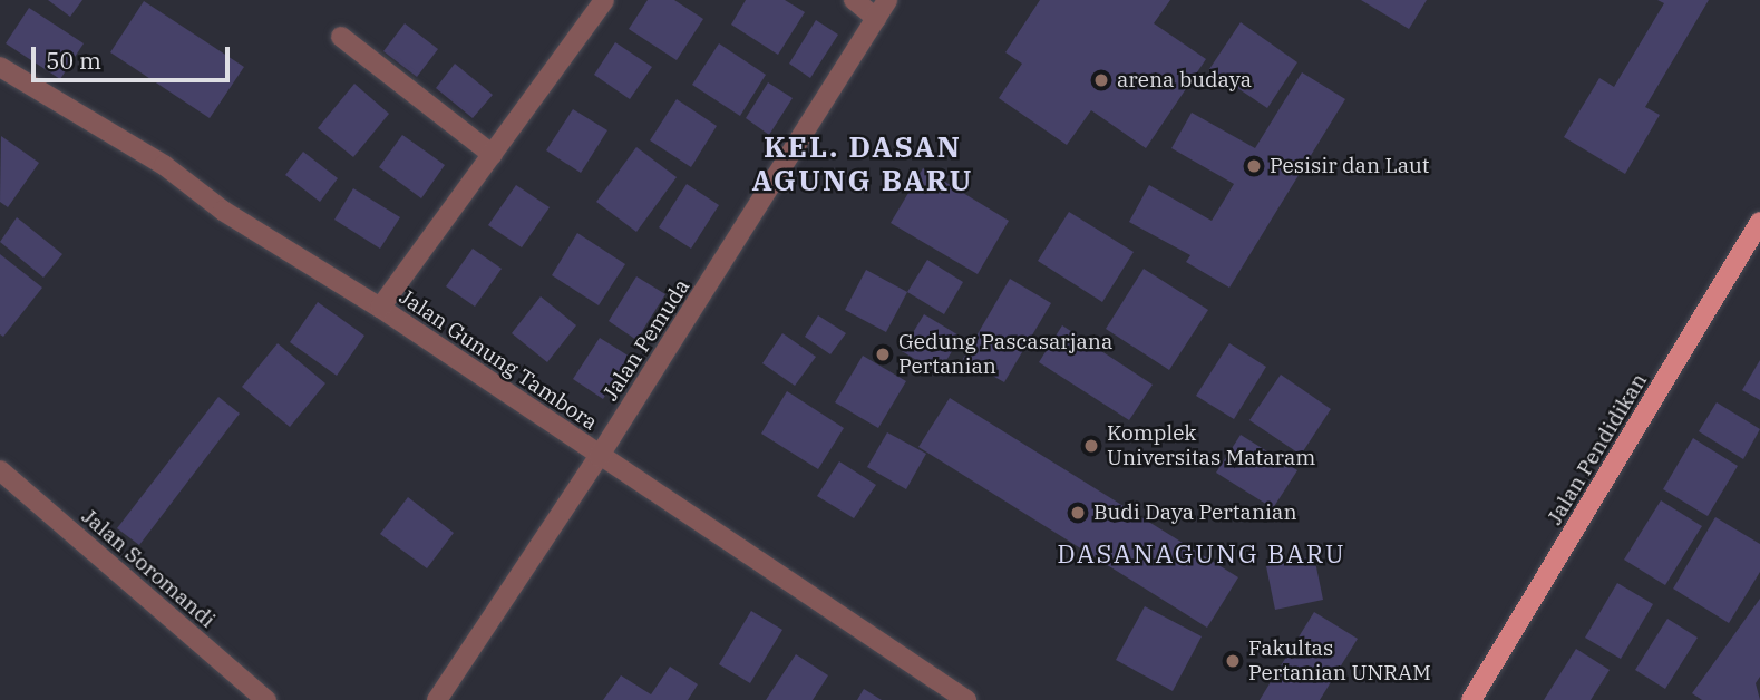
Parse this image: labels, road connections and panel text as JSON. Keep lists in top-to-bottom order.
{
  "streets": {
    "main road": ["Jalan Pendidikan"],
    "street": ["Jalan Pemuda", "Jalan Gunung Tambora", "Jalan Soromandi"]
  },
  "crossings": [
    ["Jalan Pemuda", "Jalan Gunung Tambora"]
  ],
  "districts": ["KEL. DASAN AGUNG BARU", "DASANAGUNG BARU"],
  "places": [
    "arena budaya",
    "Pesisir dan Laut",
    "Gedung Pascasarjana Pertanian",
    "Komplek Universitas Mataram",
    "Budi Daya Pertanian",
    "Fakultas Pertanian UNRAM"
  ],
  "scale_bar": "50 m"
}
